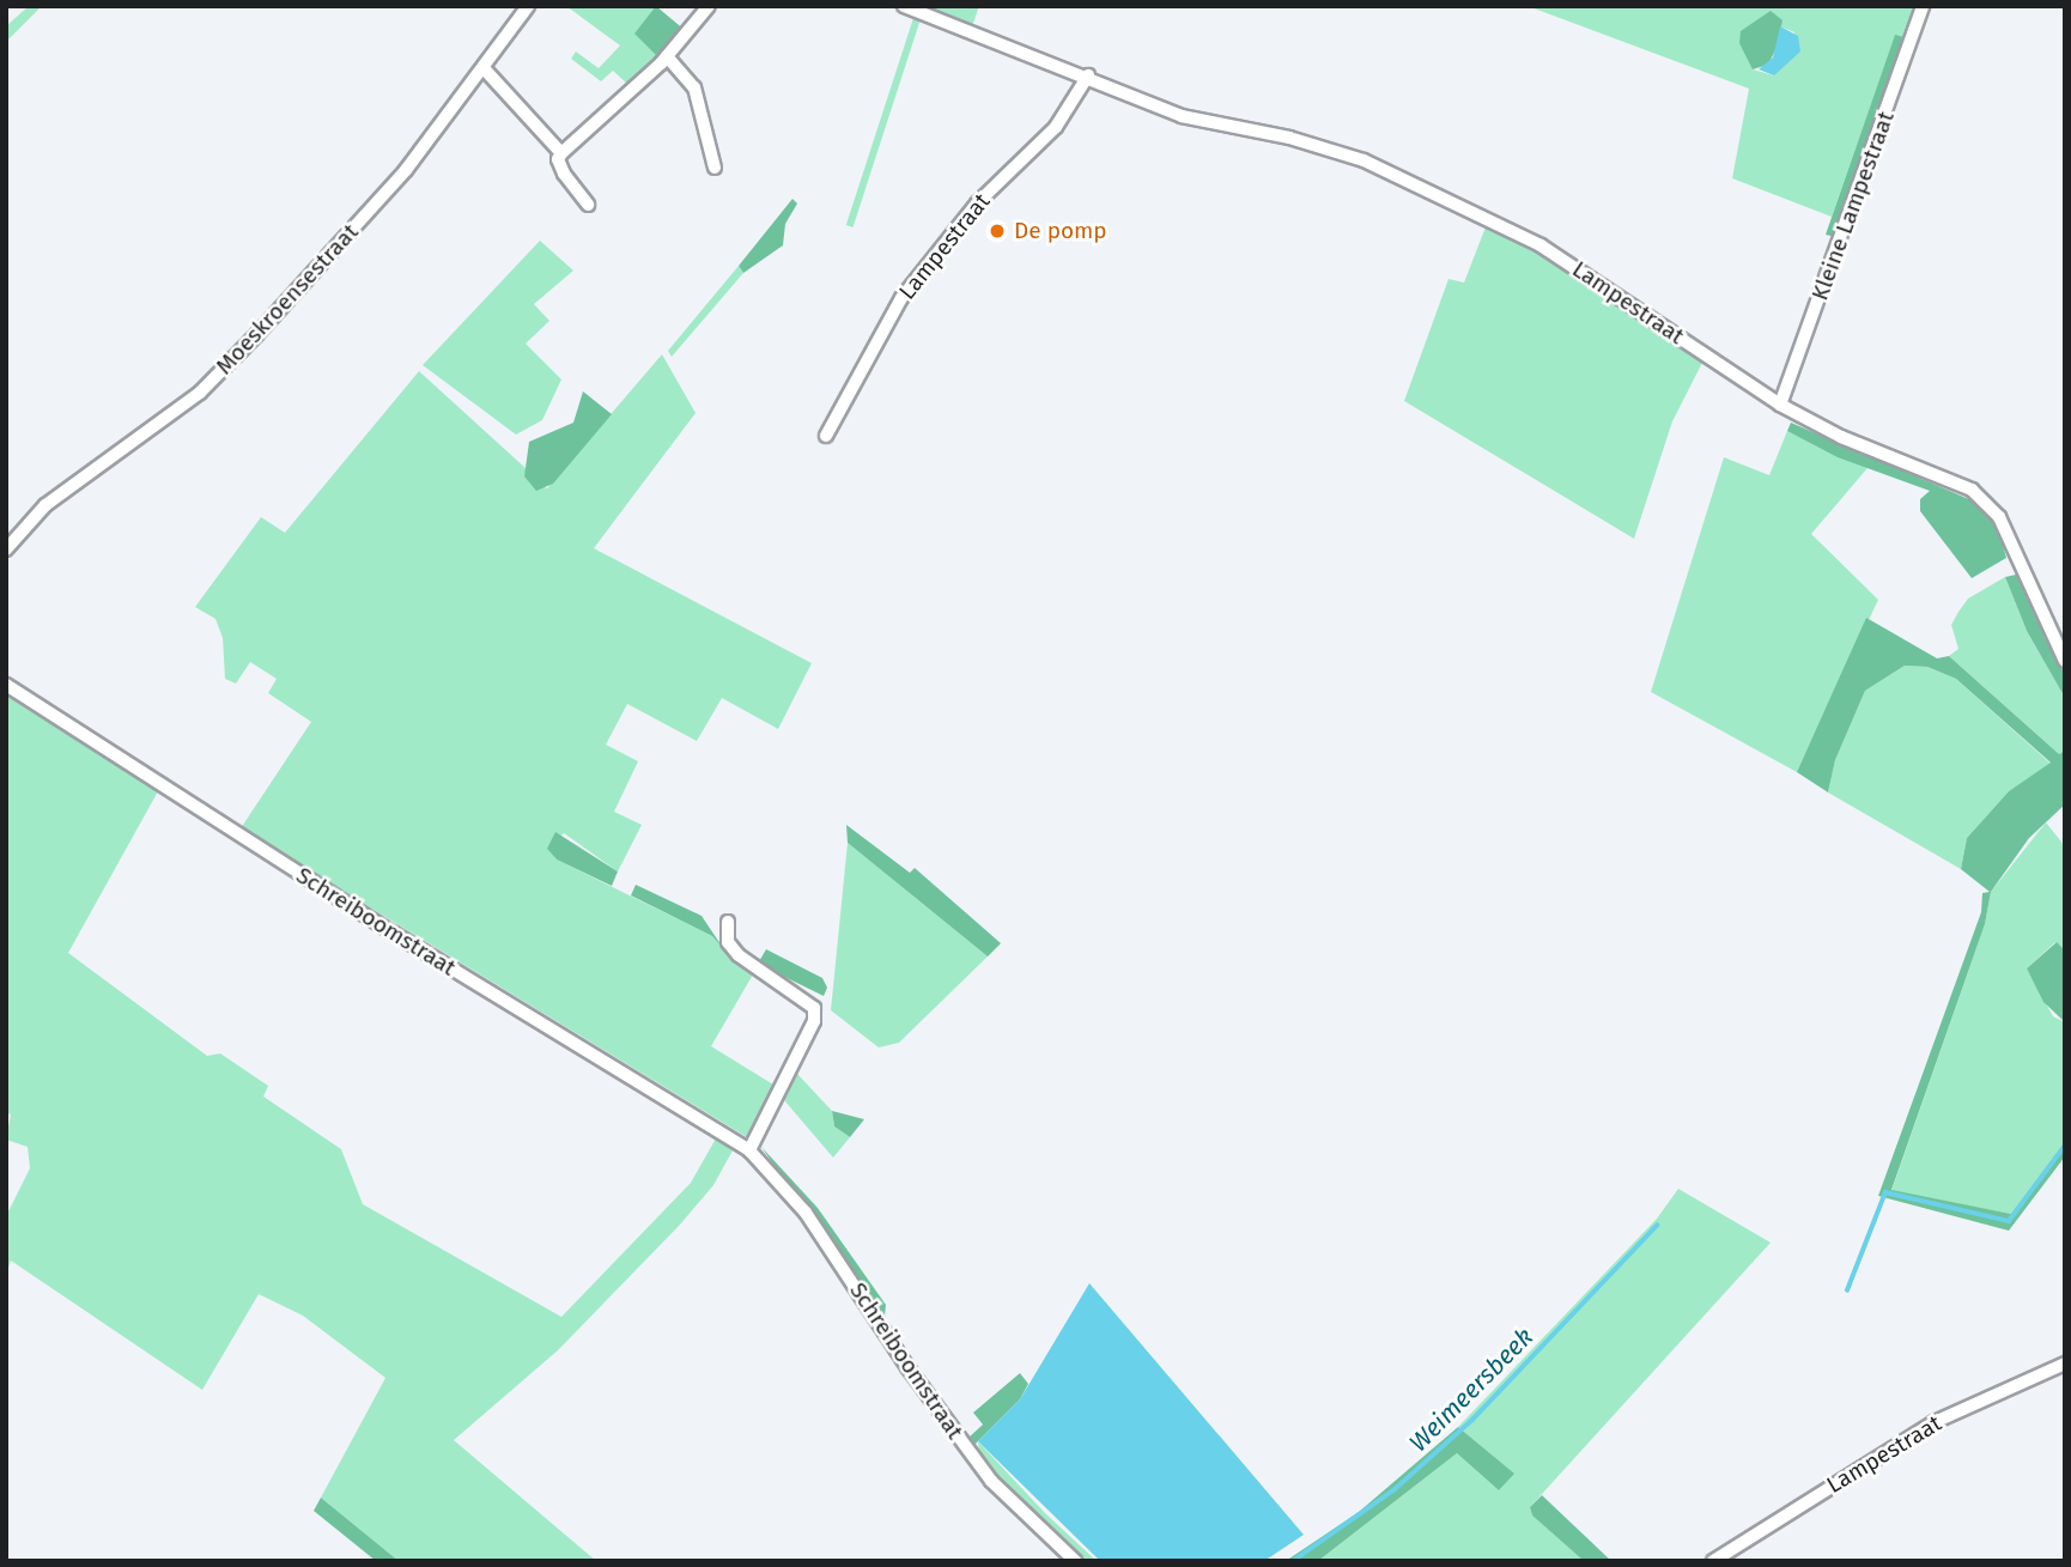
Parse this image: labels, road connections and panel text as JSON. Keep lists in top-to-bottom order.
{
  "streets": {
    "street": [
      "Kleine Lampestraat",
      "Lampestraat",
      "Moeskroensestraat",
      "Schreiboomstraat"
    ]
  },
  "crossings": [
    ["Kleine Lampestraat", "Lampestraat"]
  ],
  "water": ["Weimeersbeek"],
  "places": ["De pomp"]
}
